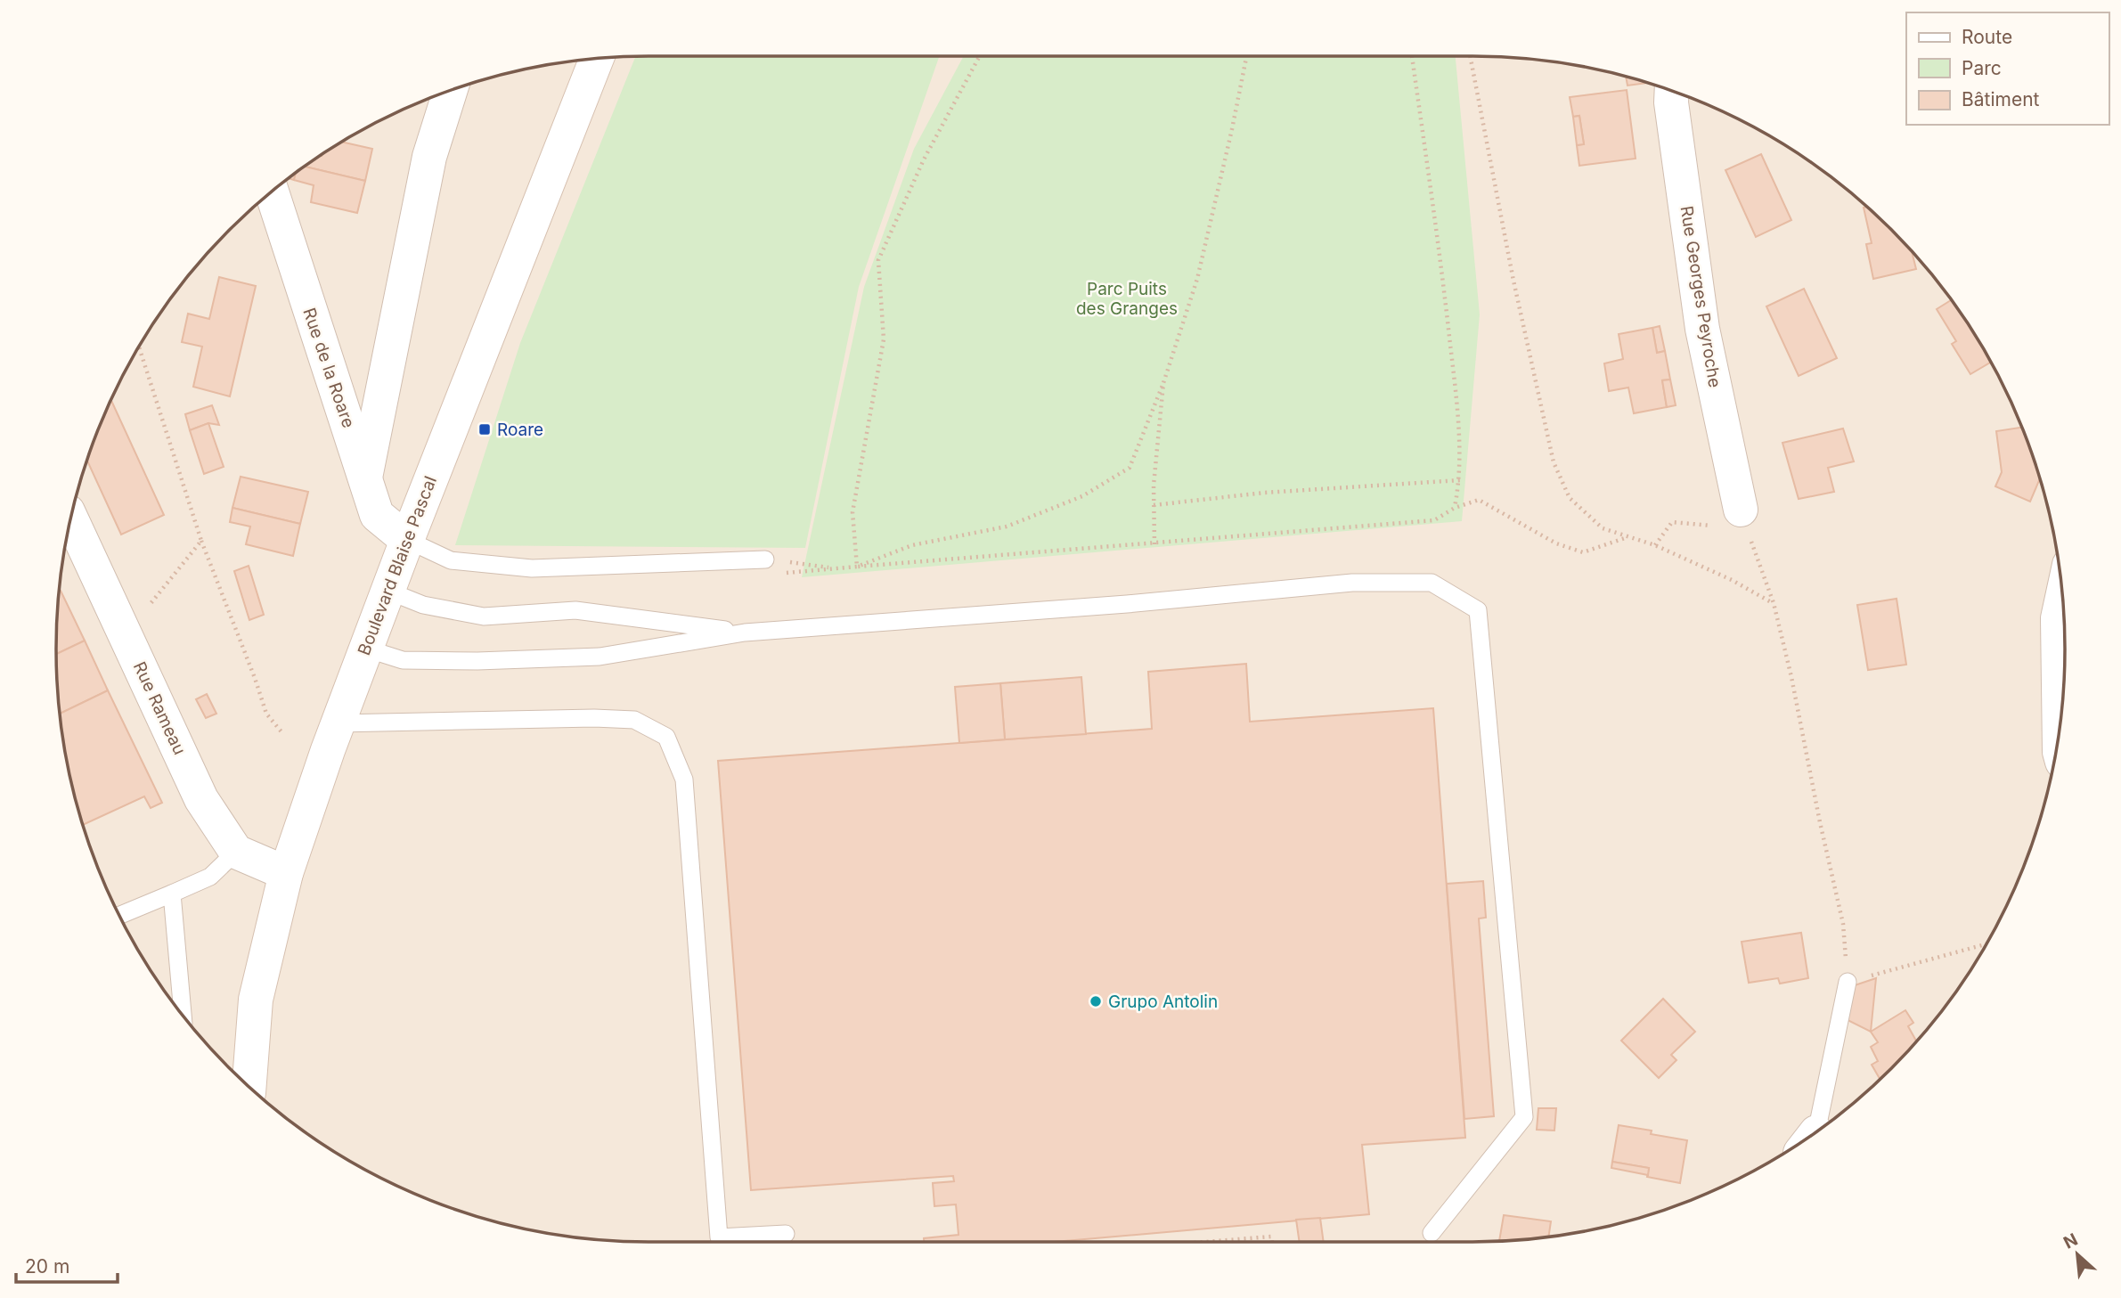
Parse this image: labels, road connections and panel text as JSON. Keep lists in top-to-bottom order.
{
  "streets": {
    "street": [
      "Rue Georges Peyroche",
      "Rue de la Roare",
      "Boulevard Blaise Pascal",
      "Rue Rameau"
    ]
  },
  "crossings": [
    ["Rue de la Roare", "Boulevard Blaise Pascal"]
  ],
  "parks": ["Parc Puits des Granges"],
  "places": {
    "transit": ["Roare"],
    "other": ["Grupo Antolin"]
  },
  "legend": ["Route", "Parc", "Bâtiment"],
  "scale_bar": "20 m",
  "north": "top left"
}
